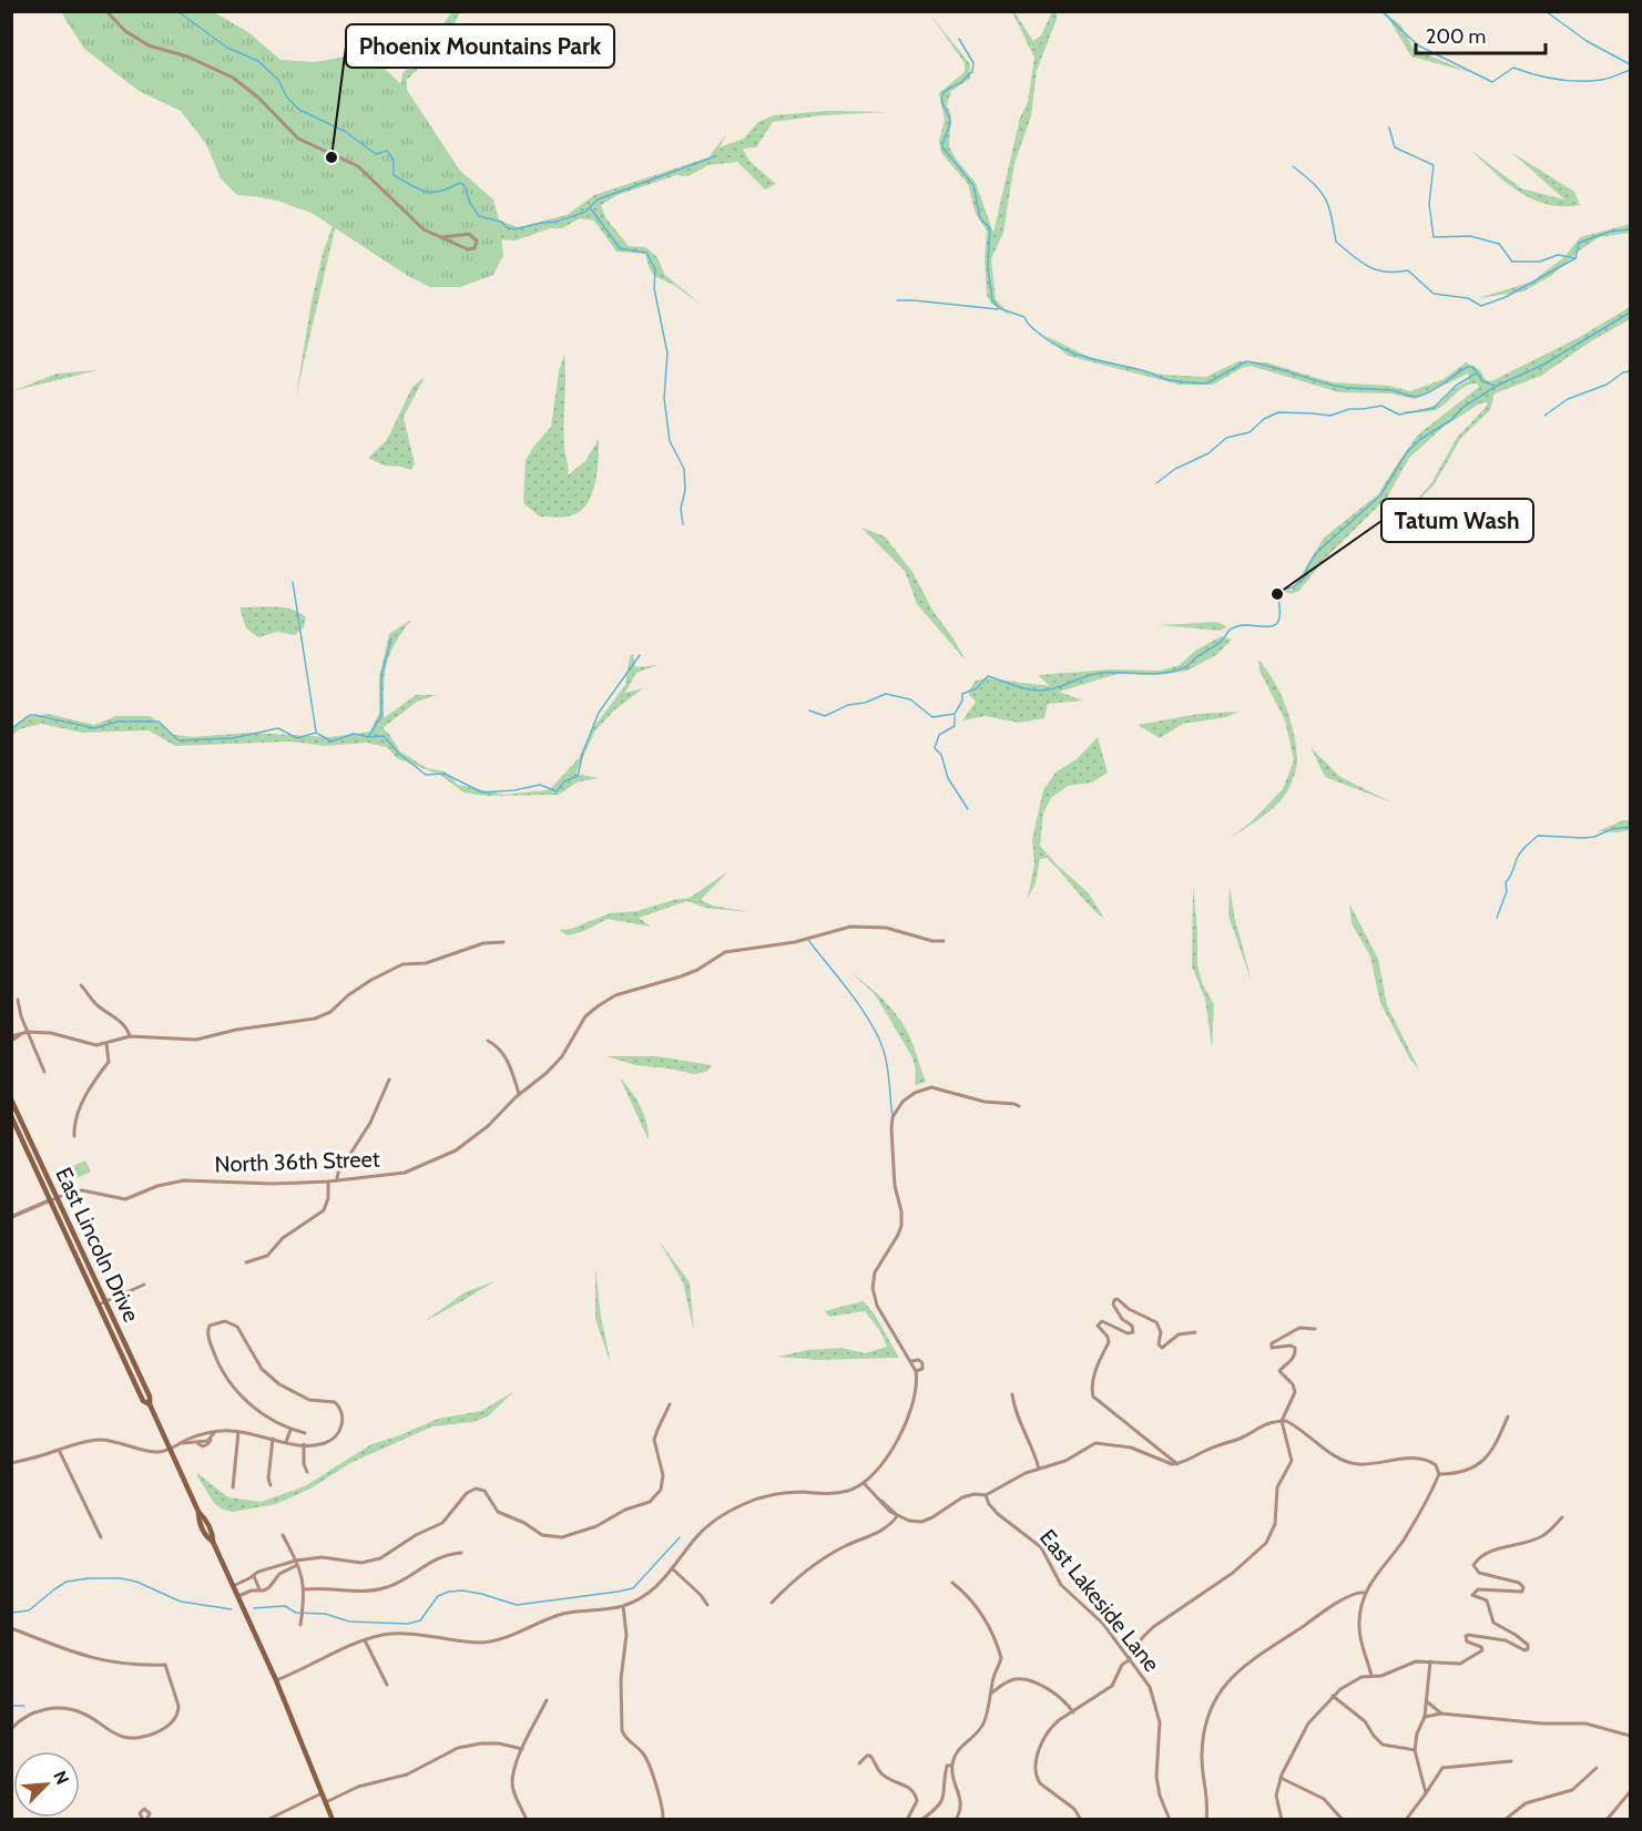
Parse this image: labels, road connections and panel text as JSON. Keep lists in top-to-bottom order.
{
  "streets": {
    "main road": ["East Lincoln Drive"],
    "street": ["North 36th Street", "East Lakeside Lane"]
  },
  "crossings": [
    ["North 36th Street", "East Lincoln Drive"]
  ],
  "places": ["Phoenix Mountains Park", "Tatum Wash"],
  "scale_bar": "200 m",
  "north": "top right"
}
